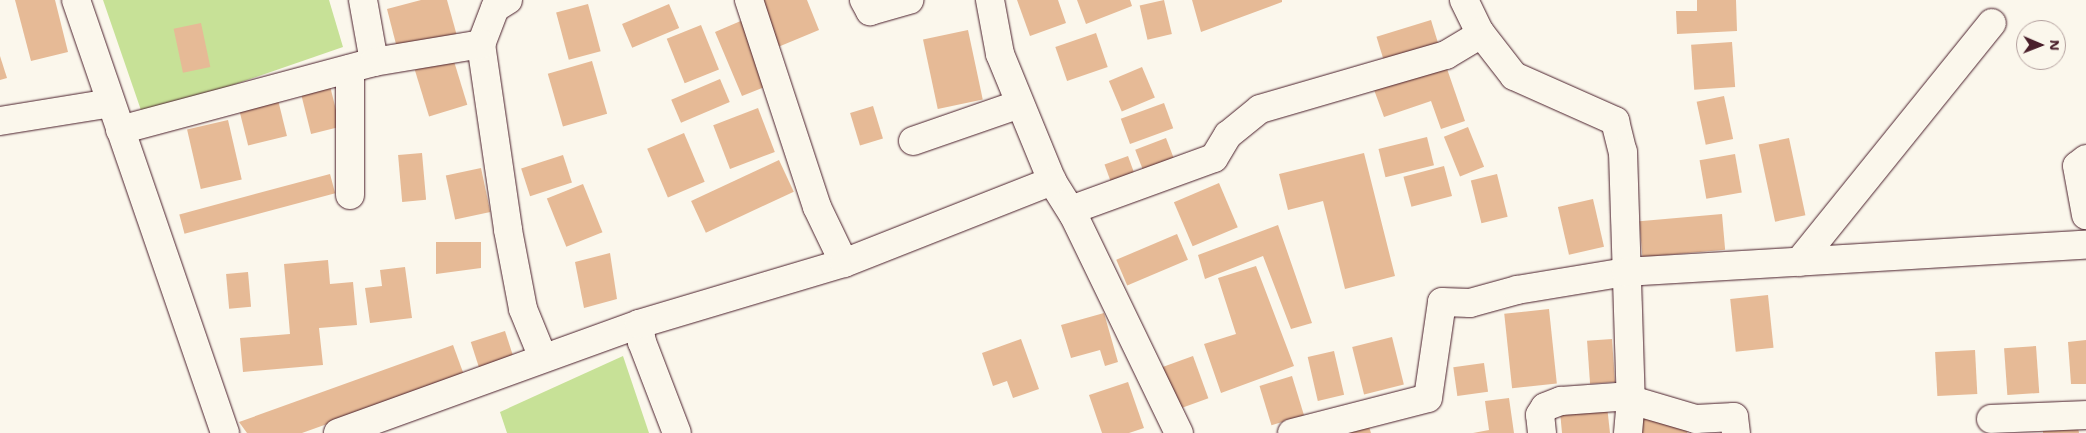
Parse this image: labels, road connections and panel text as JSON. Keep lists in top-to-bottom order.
{
  "north": "right"
}
